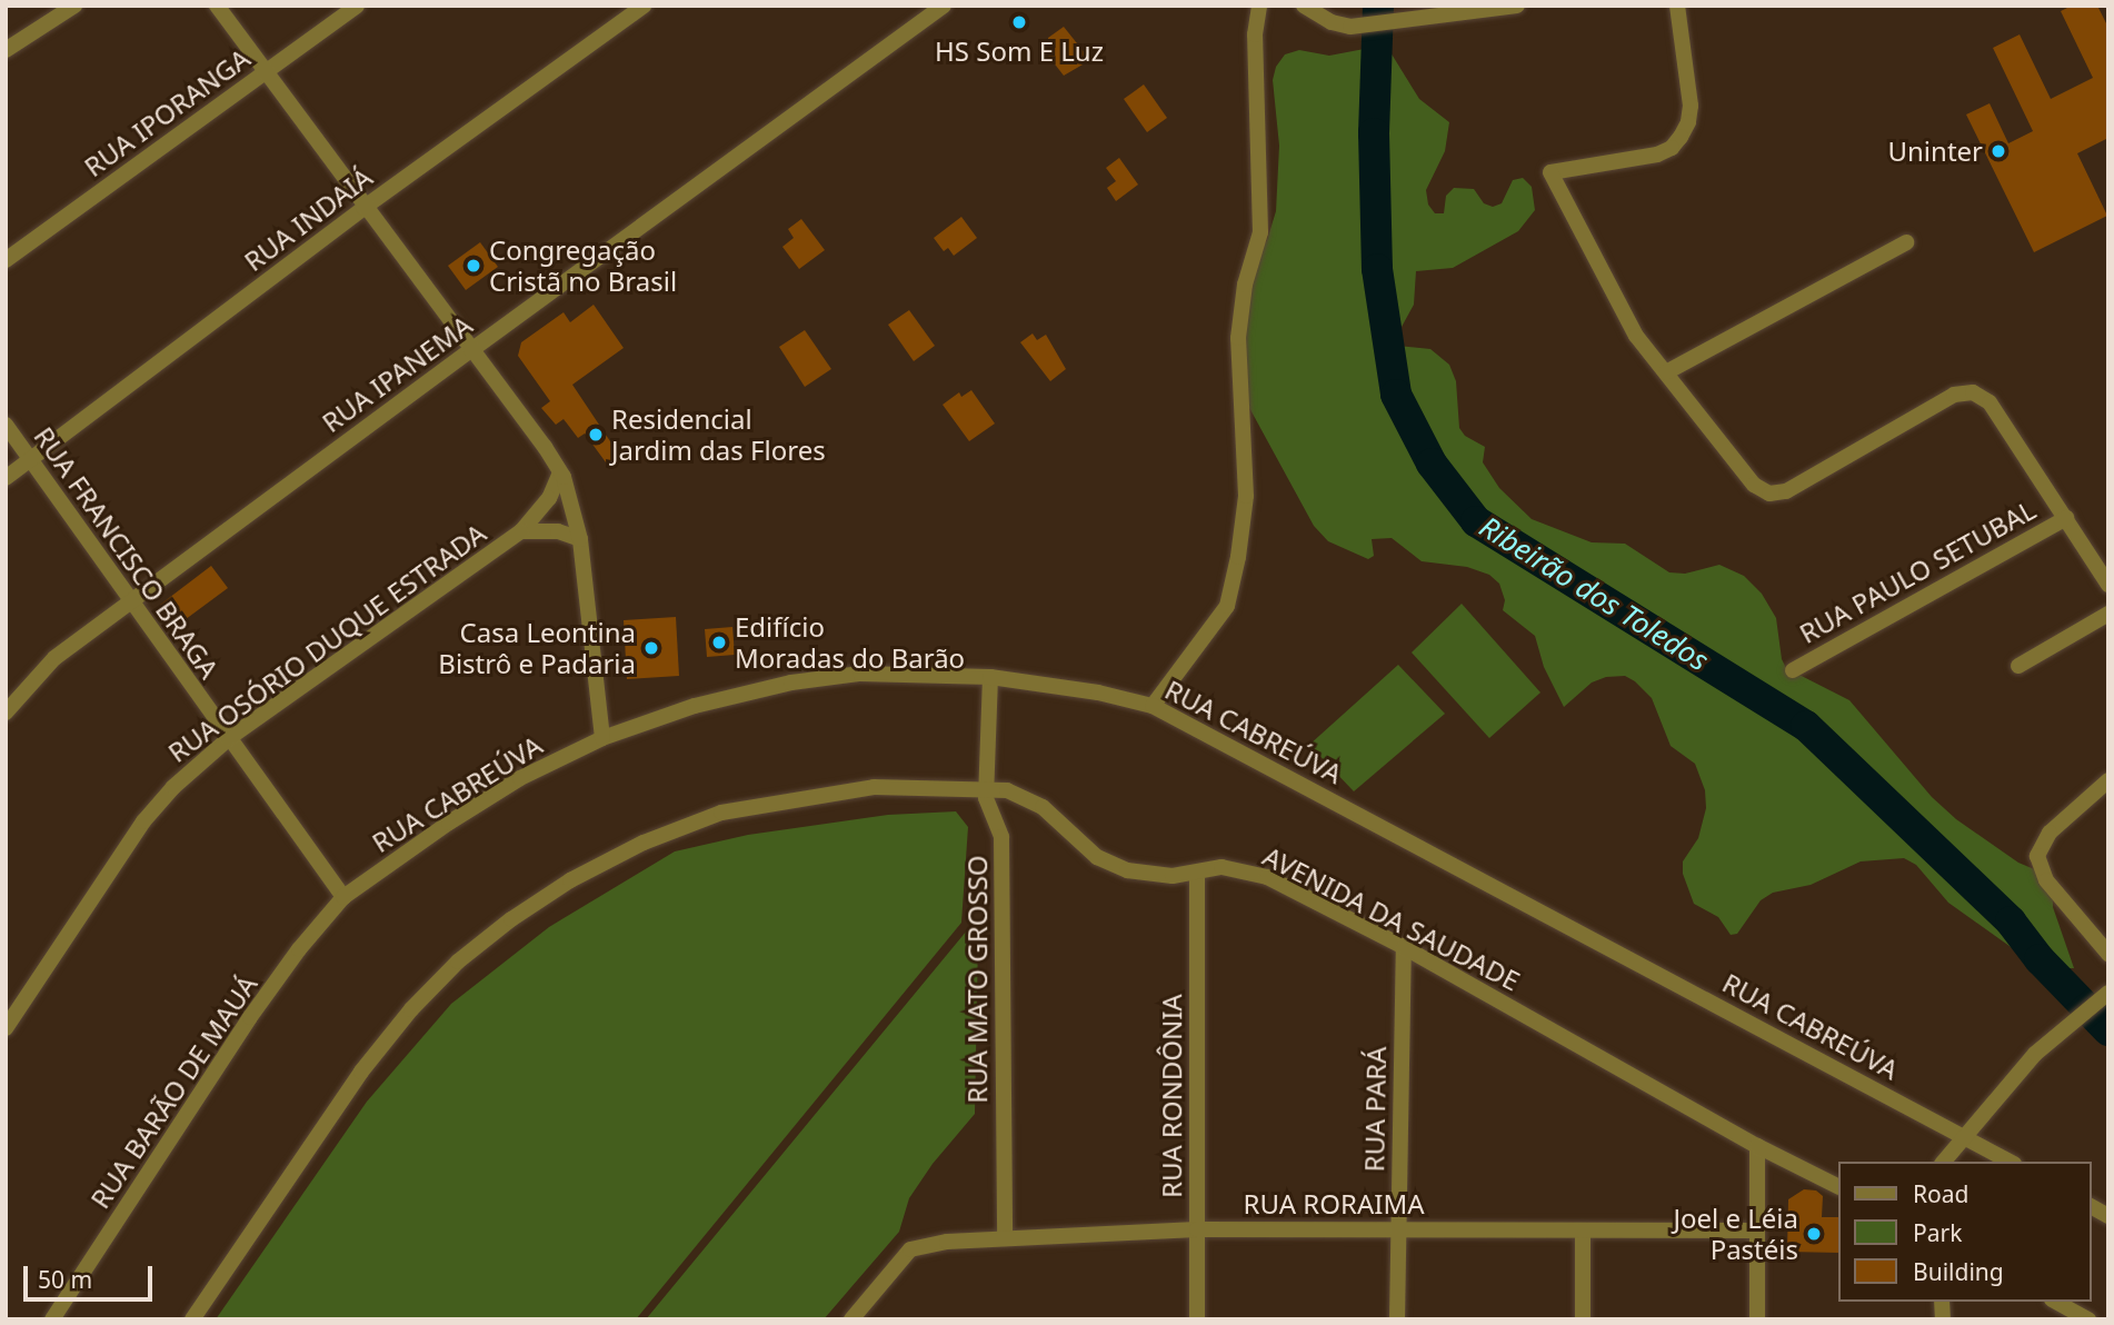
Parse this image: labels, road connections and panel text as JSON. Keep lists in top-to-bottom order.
{
  "streets": {
    "street": [
      "RUA IPORANGA",
      "RUA INDAIÁ",
      "RUA IPANEMA",
      "RUA FRANCISCO BRAGA",
      "RUA PAULO SETUBAL",
      "RUA OSÓRIO DUQUE ESTRADA",
      "RUA CABREÚVA",
      "AVENIDA DA SAUDADE",
      "RUA MATO GROSSO",
      "RUA BARÃO DE MAUÁ",
      "RUA RONDÔNIA",
      "RUA PARÁ",
      "RUA RORAIMA"
    ]
  },
  "crossings": [
    ["RUA INDAIÁ", "RUA FRANCISCO BRAGA"],
    ["RUA IPANEMA", "RUA FRANCISCO BRAGA"],
    ["RUA FRANCISCO BRAGA", "RUA OSÓRIO DUQUE ESTRADA"],
    ["RUA FRANCISCO BRAGA", "RUA CABREÚVA"],
    ["RUA FRANCISCO BRAGA", "RUA BARÃO DE MAUÁ"],
    ["RUA CABREÚVA", "RUA MATO GROSSO"],
    ["RUA CABREÚVA", "RUA BARÃO DE MAUÁ"],
    ["AVENIDA DA SAUDADE", "RUA MATO GROSSO"],
    ["AVENIDA DA SAUDADE", "RUA RONDÔNIA"],
    ["AVENIDA DA SAUDADE", "RUA PARÁ"],
    ["RUA MATO GROSSO", "RUA RORAIMA"],
    ["RUA RONDÔNIA", "RUA RORAIMA"],
    ["RUA PARÁ", "RUA RORAIMA"]
  ],
  "water": ["Ribeirão dos Toledos"],
  "places": [
    "HS Som E Luz",
    "Uninter",
    "Congregação Cristã no Brasil",
    "Residencial Jardim das Flores",
    "Edifício Moradas do Barão",
    "Casa Leontina Bistrô e Padaria",
    "Joel e Léia Pastéis"
  ],
  "legend": ["Road", "Park", "Building"],
  "scale_bar": "50 m"
}
